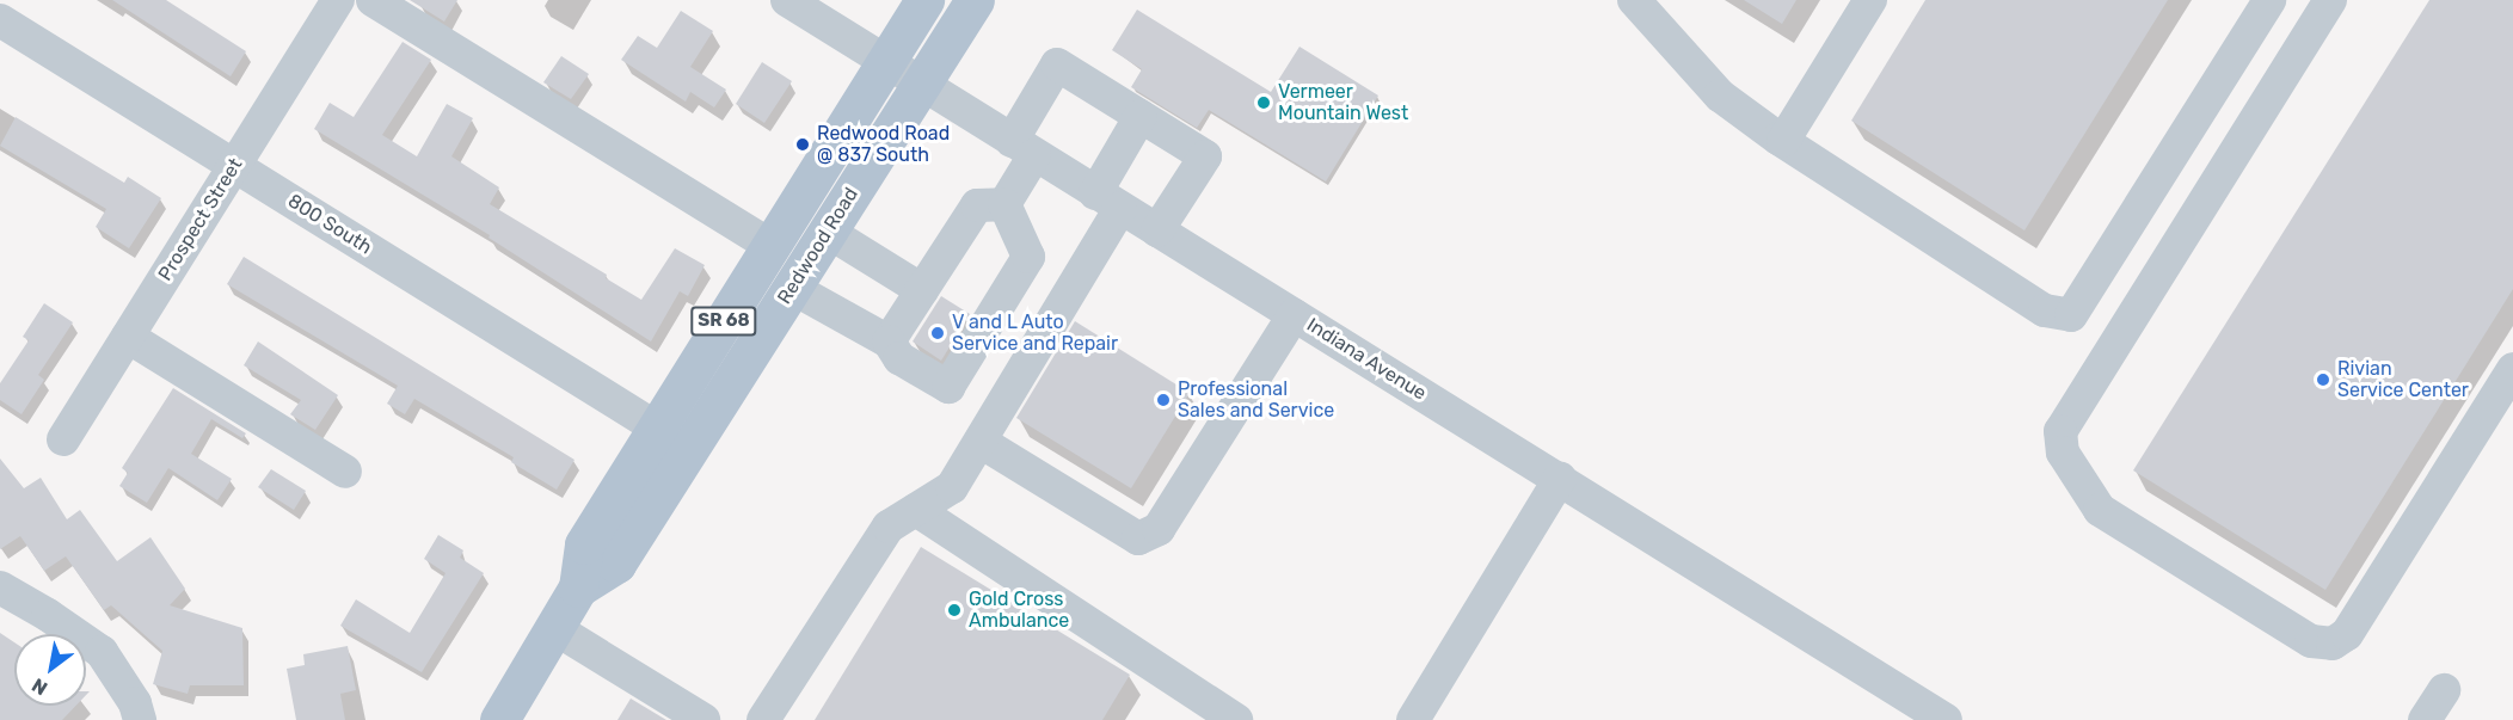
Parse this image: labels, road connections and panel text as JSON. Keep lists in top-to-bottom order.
{
  "streets": {
    "main road": ["Redwood Road", "SR 68"],
    "street": ["Prospect Street", "800 South", "Indiana Avenue"]
  },
  "crossings": [
    ["Prospect Street", "800 South"],
    ["800 South", "Redwood Road"],
    ["Redwood Road", "Indiana Avenue"]
  ],
  "places": [
    "Vermeer Mountain West",
    "Redwood Road @ 837 South",
    "V and L Auto Service and Repair",
    "Rivian Service Center",
    "Professional Sales and Service",
    "Gold Cross Ambulance"
  ],
  "north": "bottom left"
}
